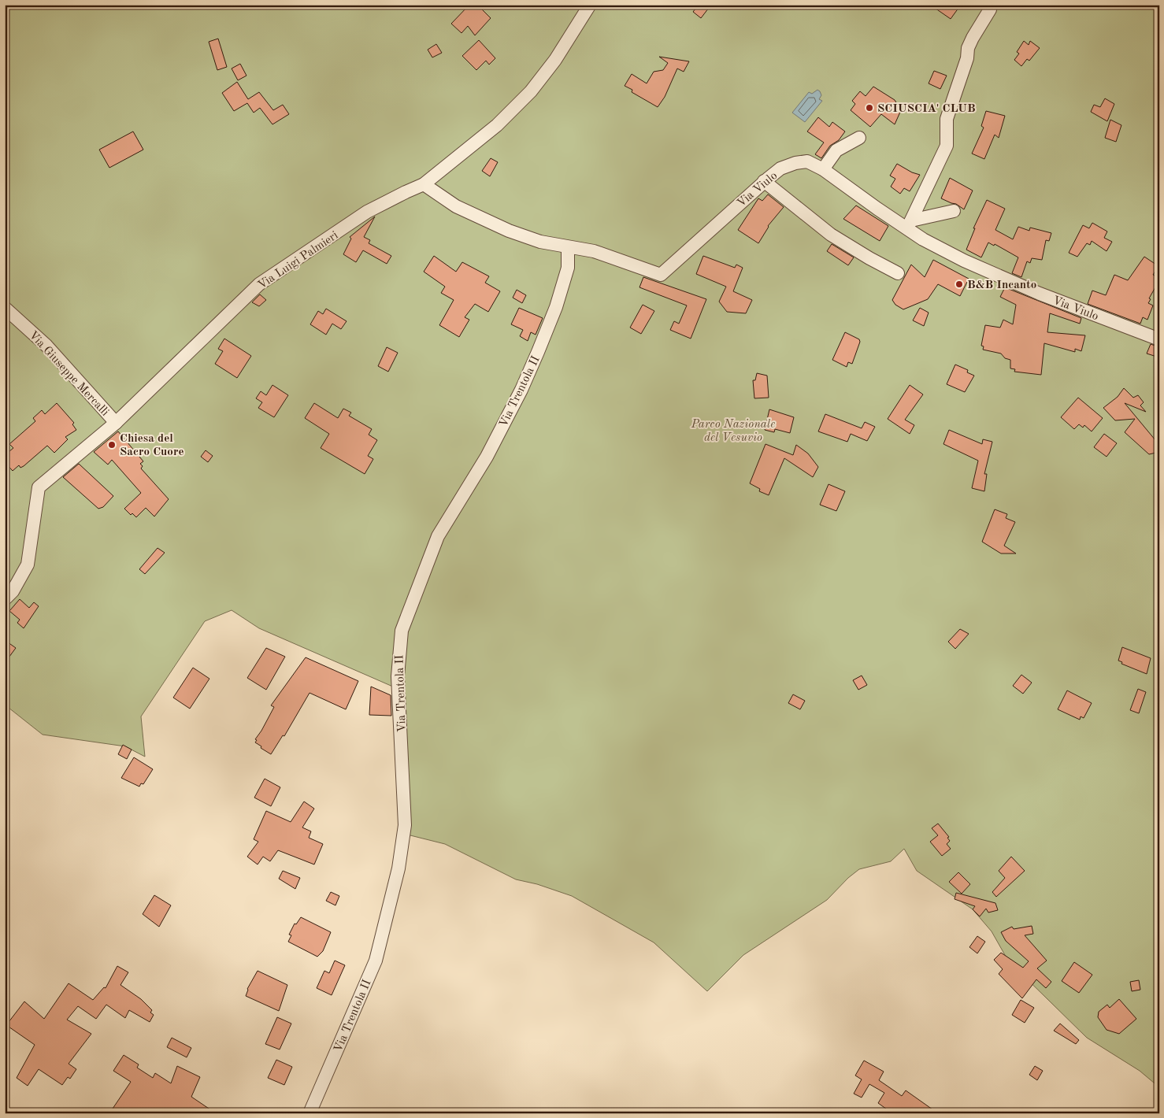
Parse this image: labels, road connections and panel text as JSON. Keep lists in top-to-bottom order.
{
  "streets": {
    "street": [
      "Via Viulo",
      "Via Luigi Palmieri",
      "Via Giuseppe Mercalli",
      "Via Trentola II"
    ]
  },
  "crossings": [
    ["Via Viulo", "Via Luigi Palmieri"],
    ["Via Viulo", "Via Trentola II"],
    ["Via Luigi Palmieri", "Via Giuseppe Mercalli"]
  ],
  "parks": ["Parco Nazionale del Vesuvio"],
  "places": ["SCIUSCIA' CLUB", "B&B Incanto", "Chiesa del Sacro Cuore"]
}
